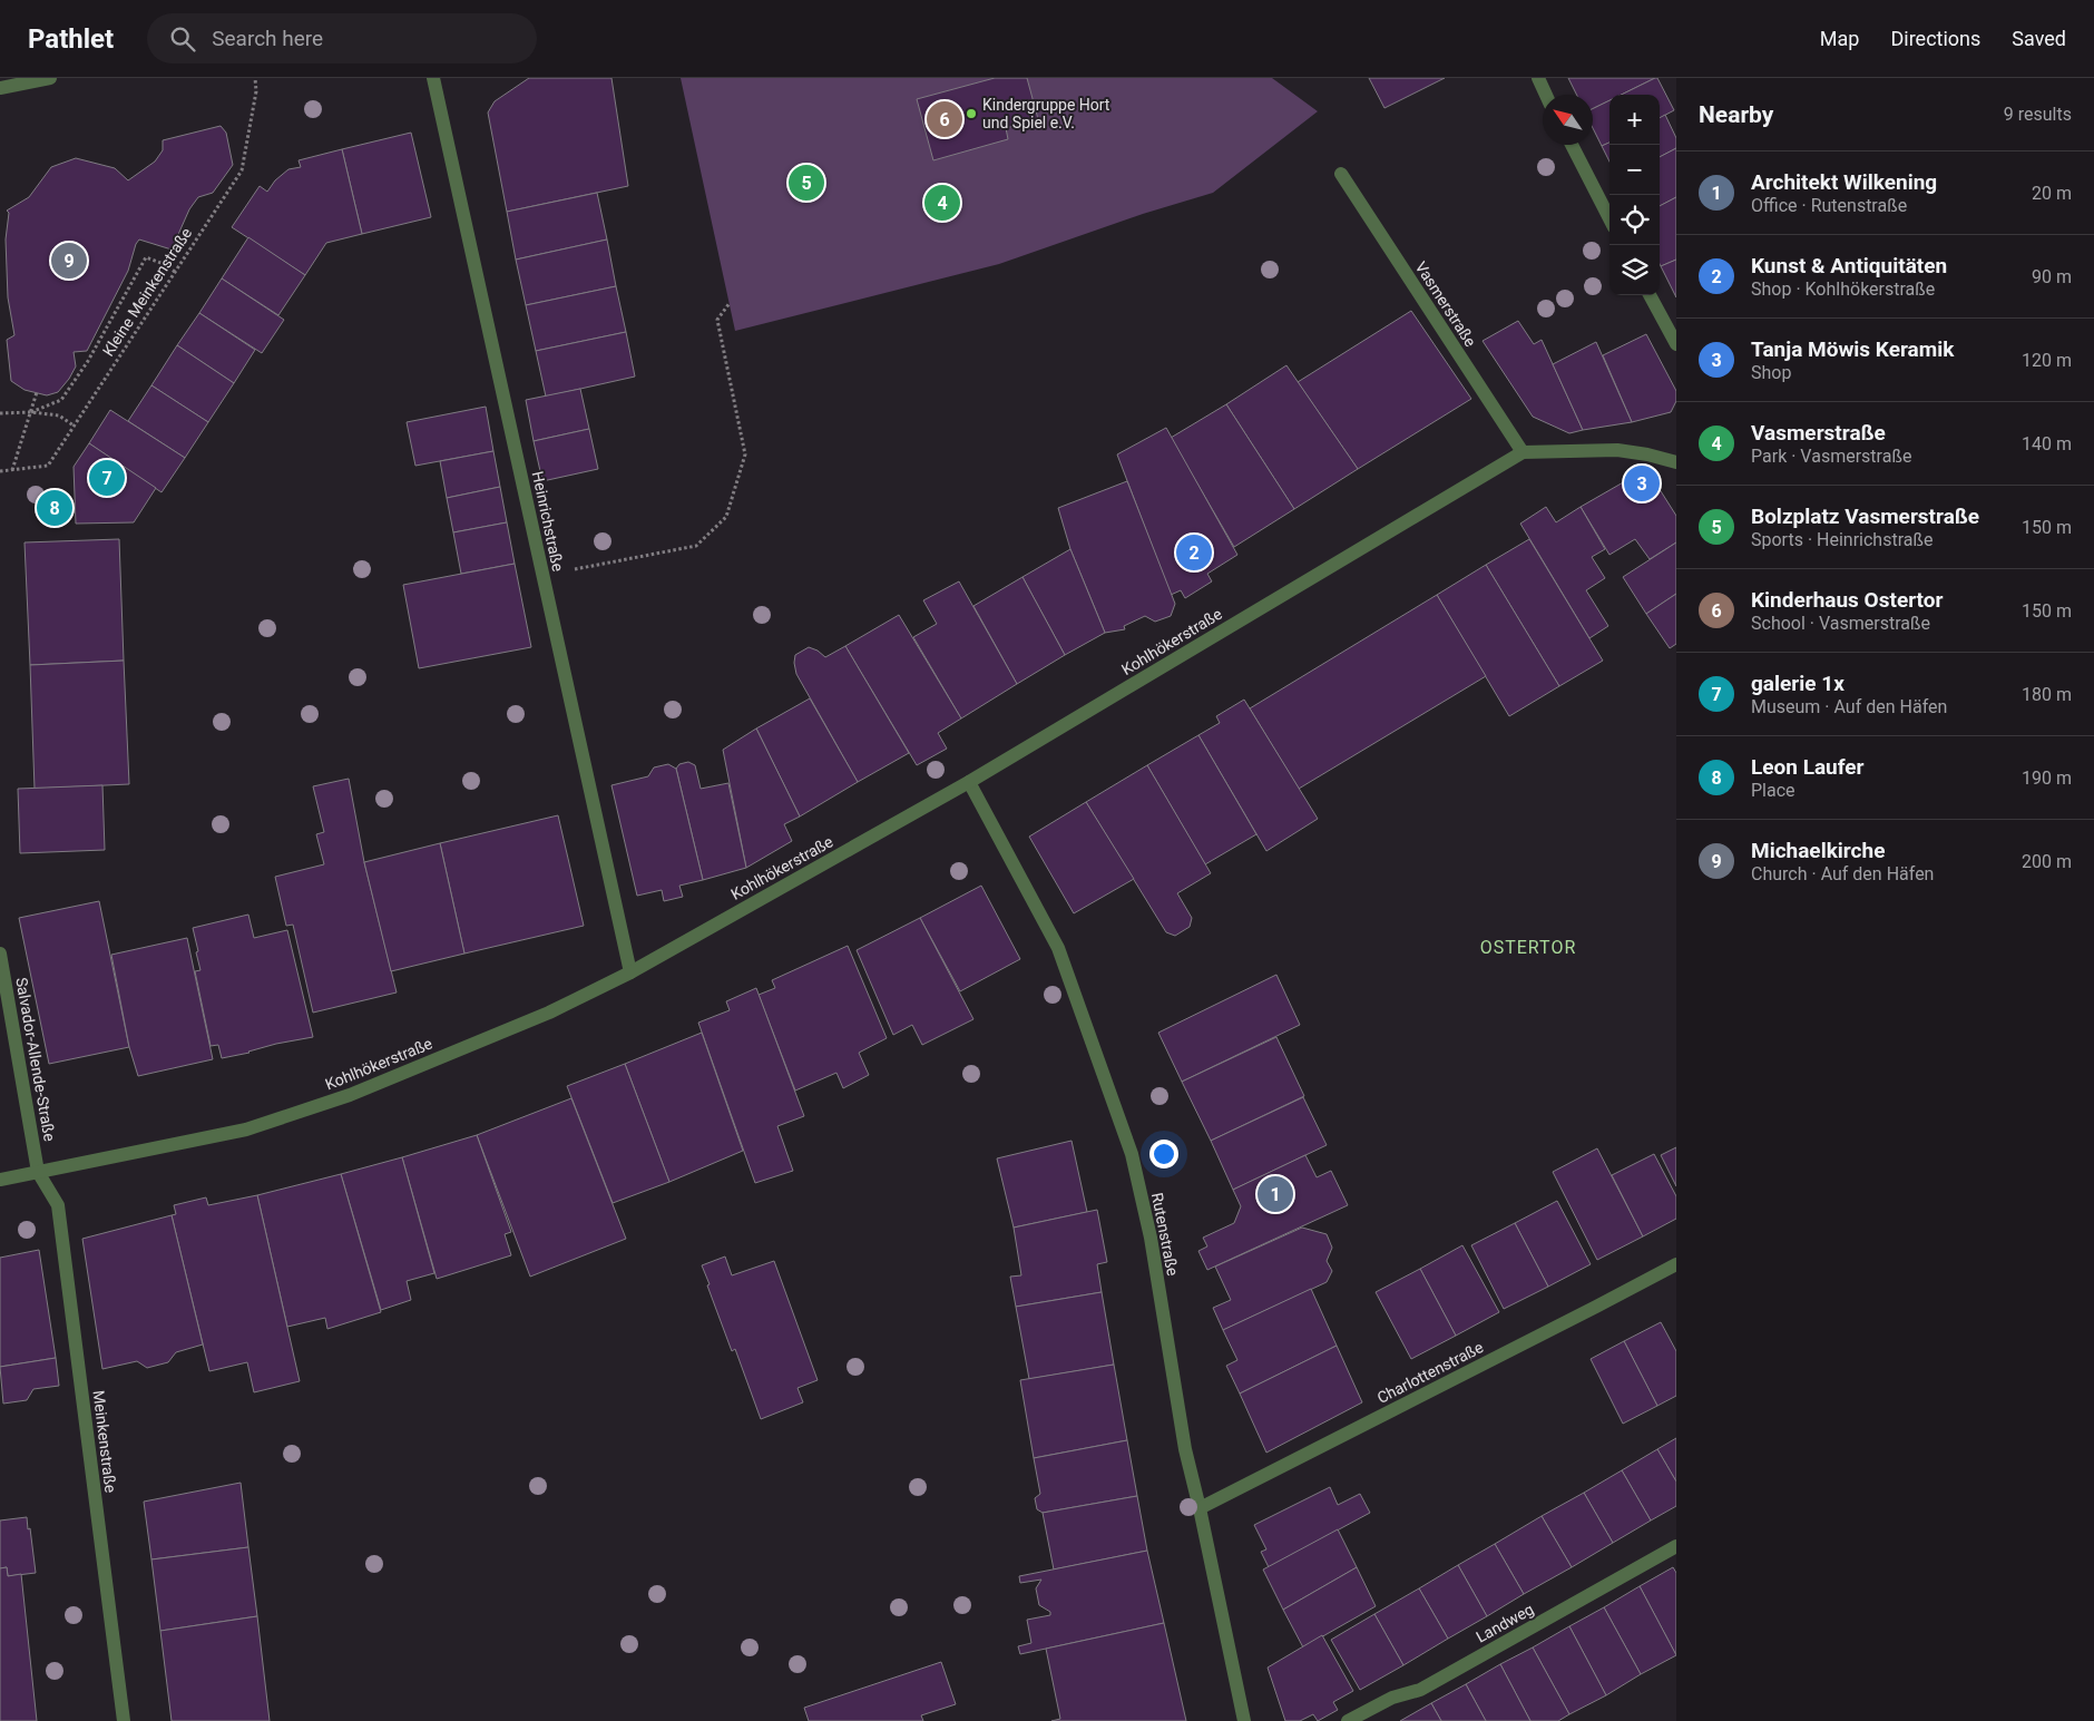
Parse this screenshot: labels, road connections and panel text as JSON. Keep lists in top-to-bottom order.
{
  "streets": {
    "street": [
      "Vasmerstraße",
      "Heinrichstraße",
      "Kohlhökerstraße",
      "Salvador-Allende-Straße",
      "Rutenstraße",
      "Charlottenstraße",
      "Meinkenstraße",
      "Landweg"
    ],
    "path": ["Kleine Meinkenstraße"]
  },
  "crossings": [
    ["Vasmerstraße", "Kohlhökerstraße"],
    ["Heinrichstraße", "Kohlhökerstraße"],
    ["Kohlhökerstraße", "Salvador-Allende-Straße"],
    ["Kohlhökerstraße", "Rutenstraße"],
    ["Kohlhökerstraße", "Meinkenstraße"],
    ["Salvador-Allende-Straße", "Meinkenstraße"],
    ["Rutenstraße", "Charlottenstraße"]
  ],
  "districts": ["OSTERTOR"],
  "places": ["Kindergruppe Hort und Spiel e.V."],
  "north": "top left",
  "page": {
    "header": "Pathlet",
    "search": "Search here",
    "nav": ["Map", "Directions", "Saved"],
    "heading": ["Nearby", "9 results"],
    "map_buttons": ["+", "−"],
    "pins": [
      "6",
      "5",
      "4",
      "9",
      "7",
      "3",
      "8",
      "2",
      "1"
    ],
    "list": [
      {
        "mark": "1",
        "name": "Architekt Wilkening",
        "note": "Office · Rutenstraße",
        "value": "20 m"
      },
      {
        "mark": "2",
        "name": "Kunst & Antiquitäten",
        "note": "Shop · Kohlhökerstraße",
        "value": "90 m"
      },
      {
        "mark": "3",
        "name": "Tanja Möwis Keramik",
        "note": "Shop",
        "value": "120 m"
      },
      {
        "mark": "4",
        "name": "Vasmerstraße",
        "note": "Park · Vasmerstraße",
        "value": "140 m"
      },
      {
        "mark": "5",
        "name": "Bolzplatz Vasmerstraße",
        "note": "Sports · Heinrichstraße",
        "value": "150 m"
      },
      {
        "mark": "6",
        "name": "Kinderhaus Ostertor",
        "note": "School · Vasmerstraße",
        "value": "150 m"
      },
      {
        "mark": "7",
        "name": "galerie 1x",
        "note": "Museum · Auf den Häfen",
        "value": "180 m"
      },
      {
        "mark": "8",
        "name": "Leon Laufer",
        "note": "Place",
        "value": "190 m"
      },
      {
        "mark": "9",
        "name": "Michaelkirche",
        "note": "Church · Auf den Häfen",
        "value": "200 m"
      }
    ]
  }
}
